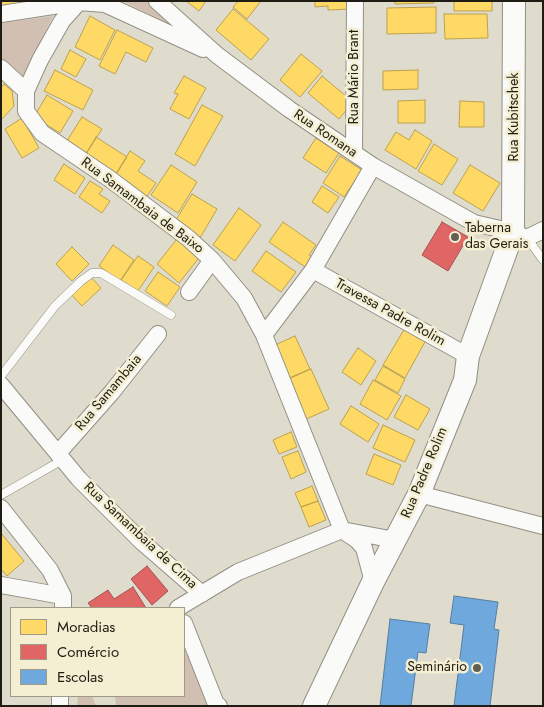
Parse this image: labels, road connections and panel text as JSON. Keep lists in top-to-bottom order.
{
  "streets": {
    "street": [
      "Rua Mário Brant",
      "Rua Kubitschek",
      "Rua Romana",
      "Rua Samambaia de Baixo",
      "Travessa Padre Rolim",
      "Rua Samambaia",
      "Rua Padre Rolim",
      "Rua Samambaia de Cima"
    ]
  },
  "crossings": [
    ["Rua Mário Brant", "Rua Romana"],
    ["Rua Kubitschek", "Rua Romana"],
    ["Rua Kubitschek", "Rua Padre Rolim"],
    ["Rua Romana", "Rua Padre Rolim"],
    ["Rua Samambaia de Baixo", "Rua Padre Rolim"],
    ["Travessa Padre Rolim", "Rua Padre Rolim"],
    ["Rua Samambaia", "Rua Samambaia de Cima"]
  ],
  "places": ["Taberna das Gerais", "Seminário"],
  "legend": ["Moradias", "Comércio", "Escolas"]
}
